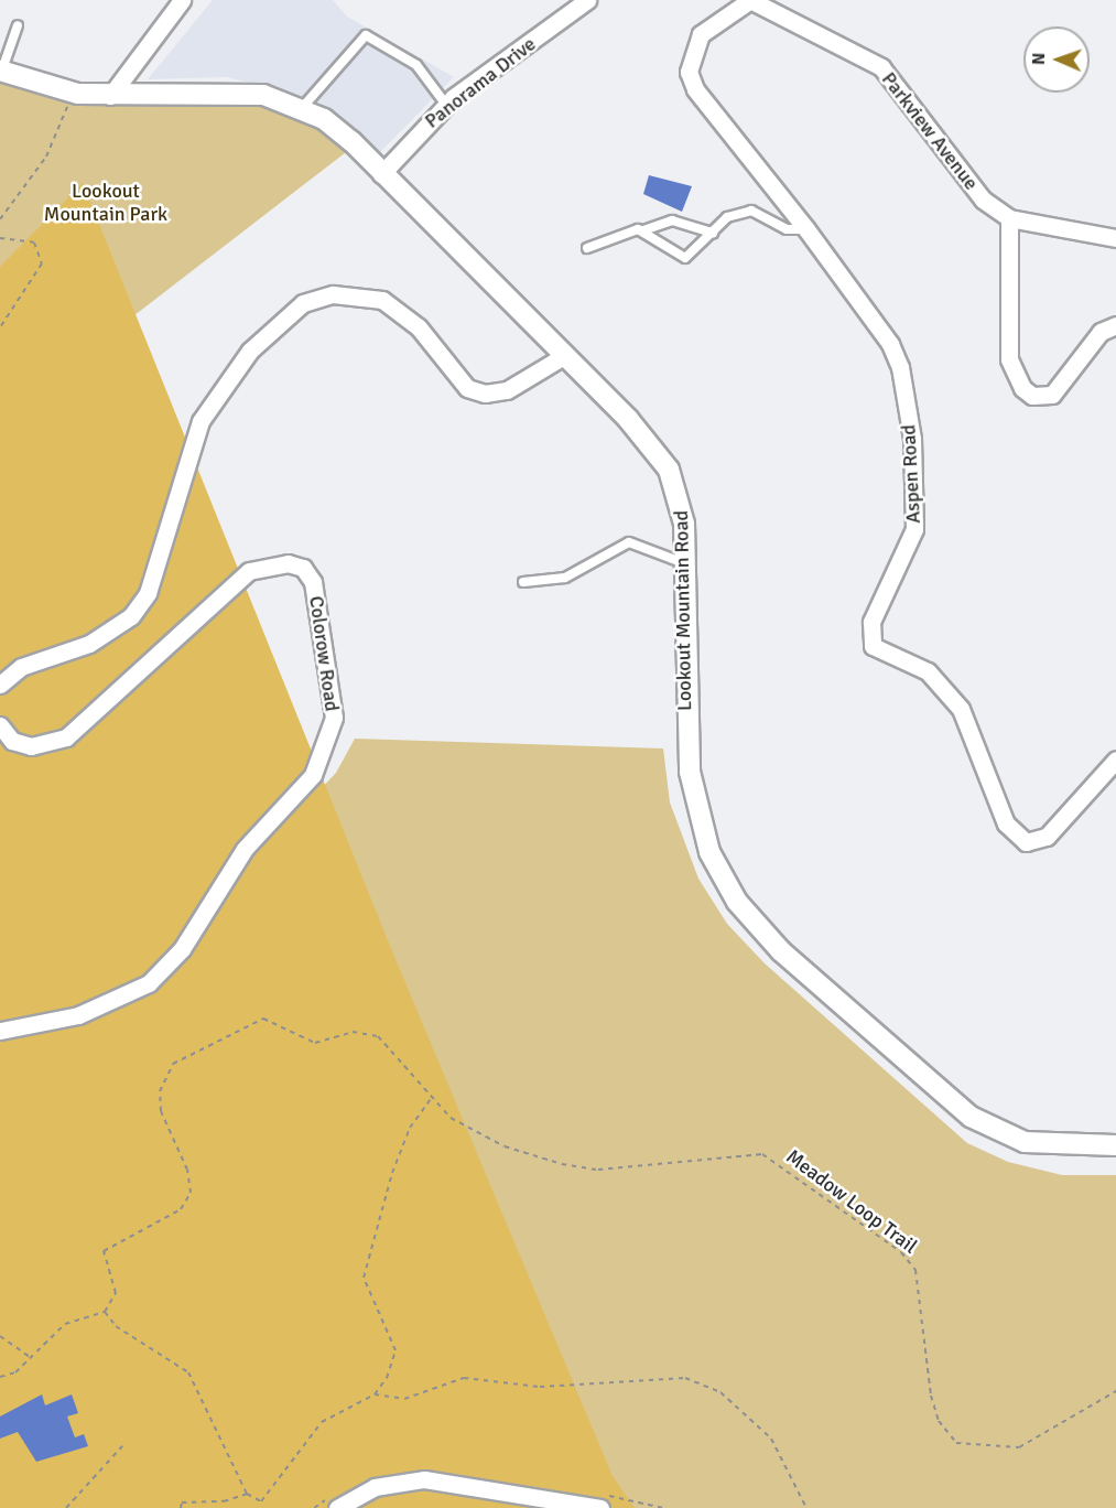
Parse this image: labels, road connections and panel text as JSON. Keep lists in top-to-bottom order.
{
  "streets": {
    "street": [
      "Panorama Drive",
      "Parkview Avenue",
      "Aspen Road",
      "Lookout Mountain Road",
      "Colorow Road"
    ],
    "path": ["Meadow Loop Trail"]
  },
  "crossings": [
    ["Panorama Drive", "Lookout Mountain Road"],
    ["Parkview Avenue", "Aspen Road"]
  ],
  "parks": ["Lookout Mountain Park"],
  "north": "left"
}
